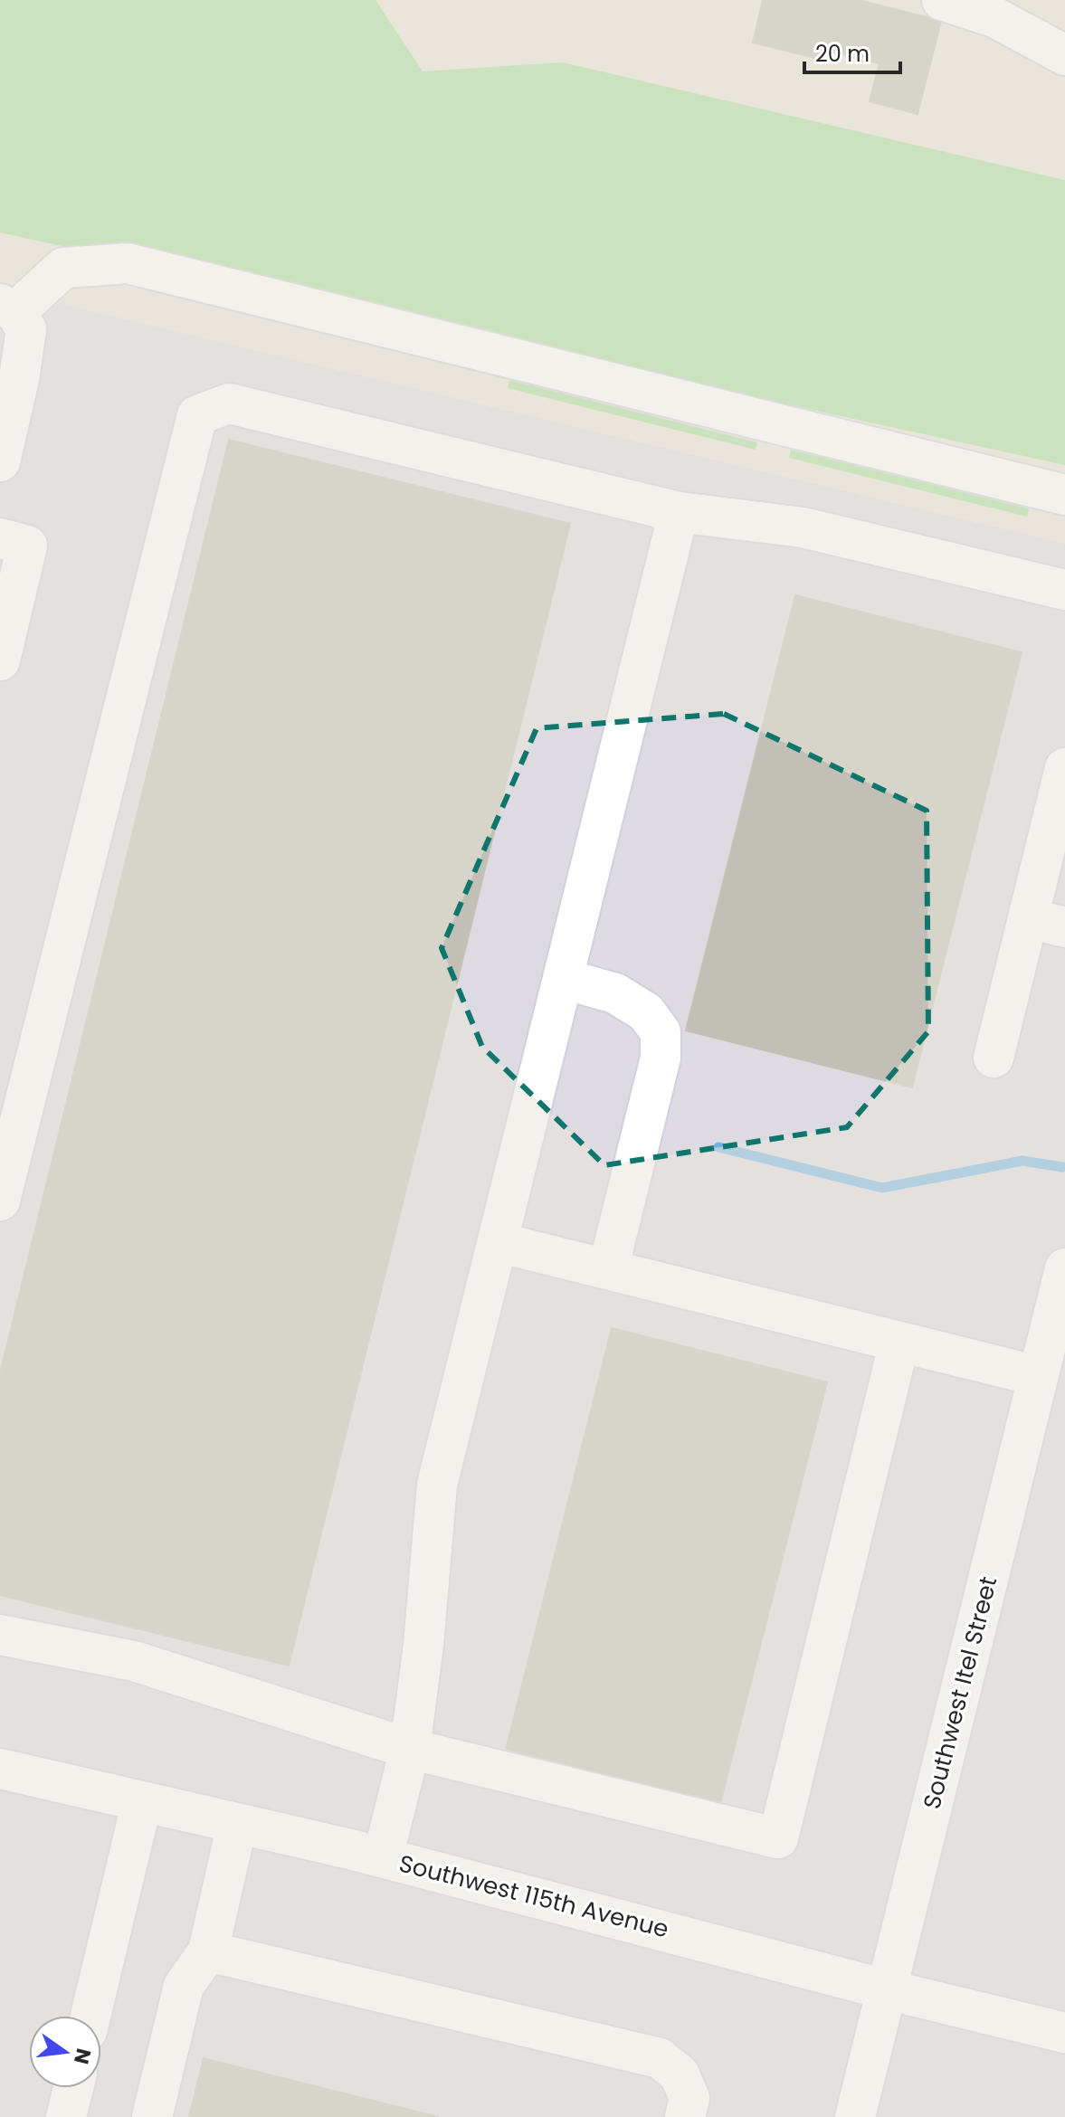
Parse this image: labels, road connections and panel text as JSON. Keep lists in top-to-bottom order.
{
  "streets": {
    "street": ["Southwest Itel Street", "Southwest 115th Avenue"]
  },
  "crossings": [
    ["Southwest Itel Street", "Southwest 115th Avenue"]
  ],
  "scale_bar": "20 m",
  "north": "right"
}
